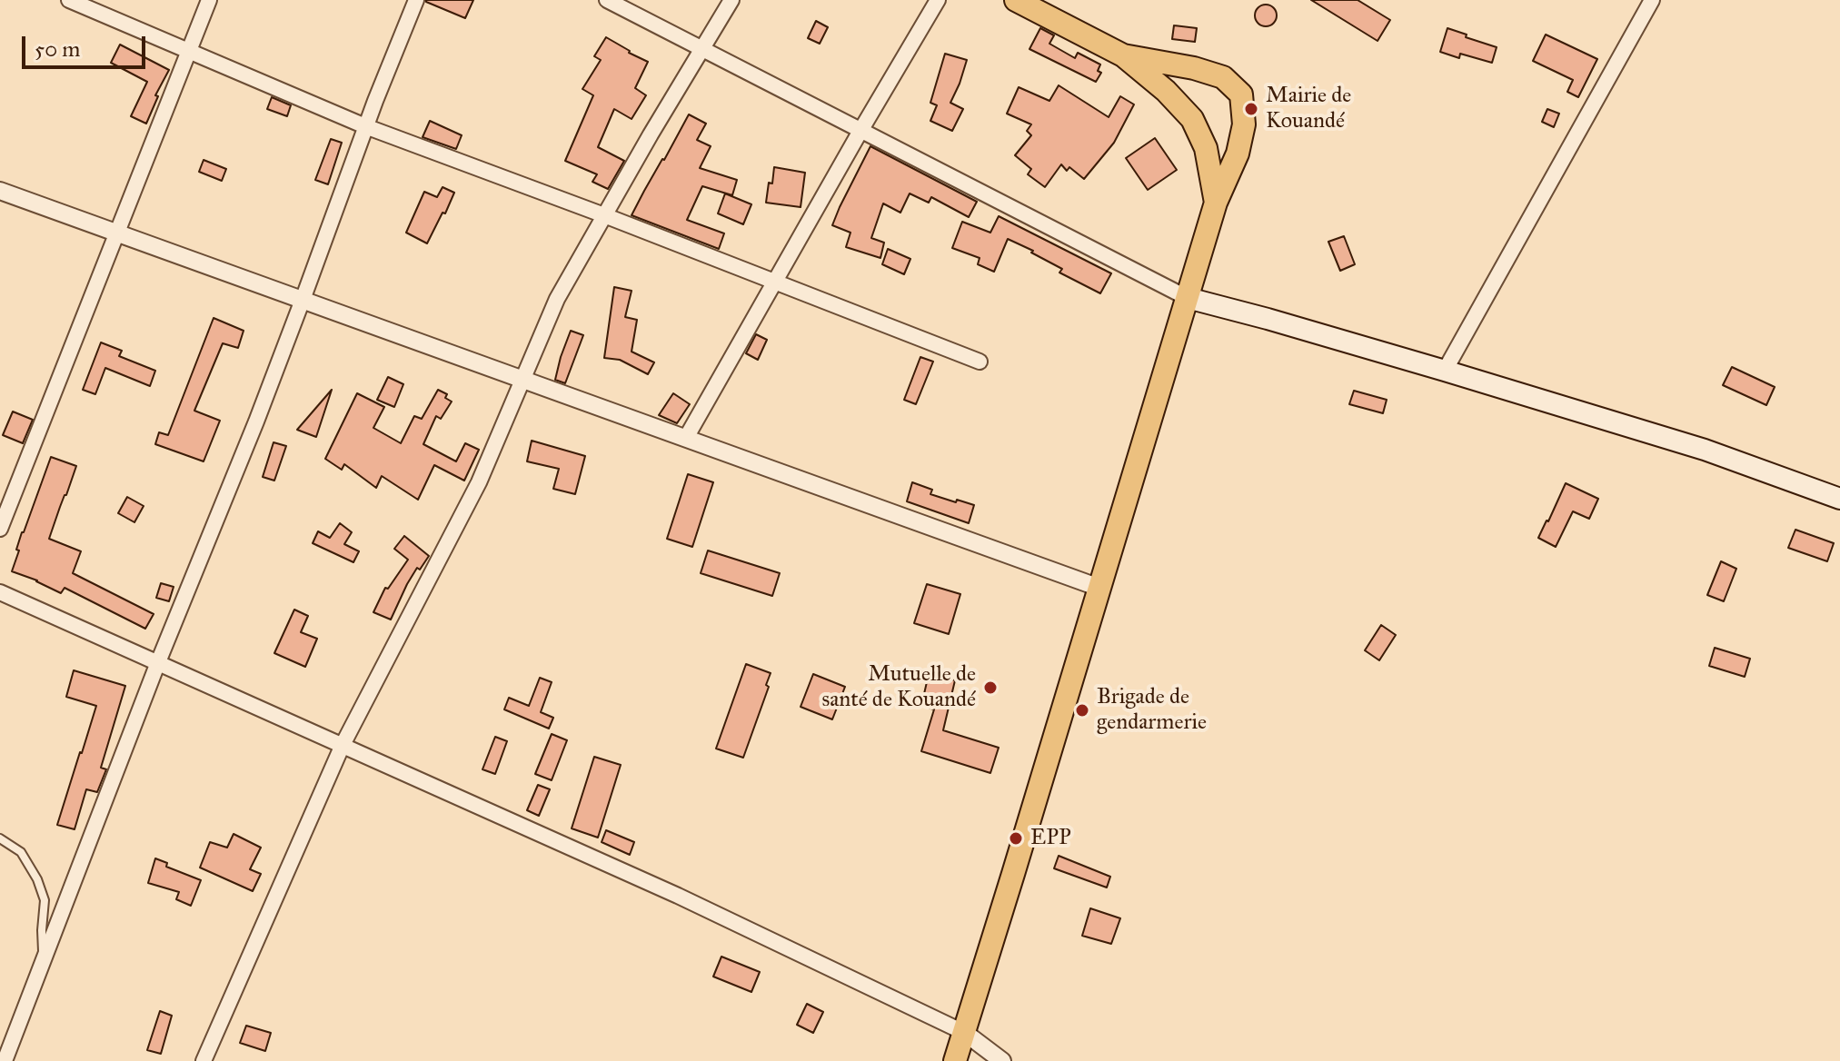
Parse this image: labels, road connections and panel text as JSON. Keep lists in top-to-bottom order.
{
  "places": [
    "Mairie de Kouandé",
    "Mutuelle de santé de Kouandé",
    "Brigade de gendarmerie",
    "EPP"
  ],
  "scale_bar": "50 m"
}
